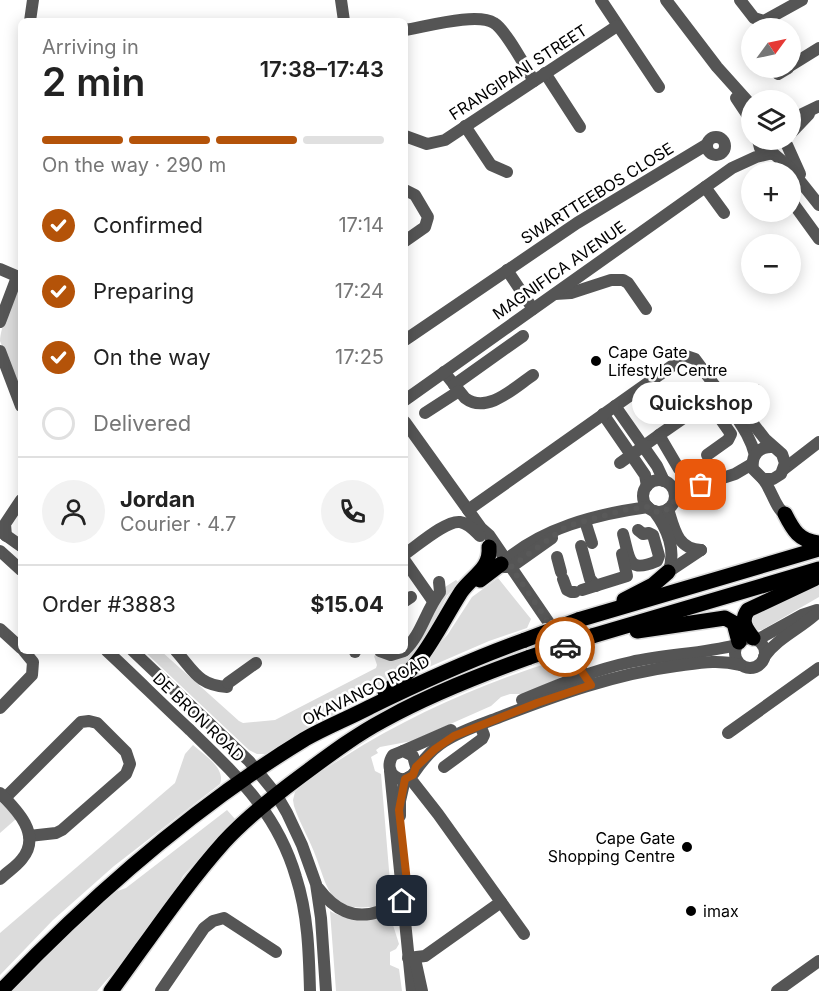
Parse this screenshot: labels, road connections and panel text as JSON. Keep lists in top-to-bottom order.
{
  "streets": {
    "main road": ["OKAVANGO ROAD"],
    "street": [
      "FRANGIPANI STREET",
      "SWARTTEEBOS CLOSE",
      "MAGNIFICA AVENUE",
      "DE BRON ROAD"
    ]
  },
  "crossings": [
    ["OKAVANGO ROAD", "DE BRON ROAD"]
  ],
  "places": [
    "Cape Gate Lifestyle Centre",
    "Quickshop",
    "Cape Gate Shopping Centre",
    "imax"
  ],
  "north": "top right",
  "page": {
    "map_buttons": ["+", "−"],
    "heading": ["2 min", "Arriving in", "17:38–17:43"],
    "panel": [
      "Jordan",
      "Courier · 4.7",
      "Order #3883",
      "$15.04"
    ],
    "bar": "On the way · 290 m",
    "list": [
      ["Confirmed", "17:14"],
      ["Preparing", "17:24"],
      ["On the way", "17:25"],
      "Delivered"
    ],
    "bubble": "Quickshop"
  }
}
